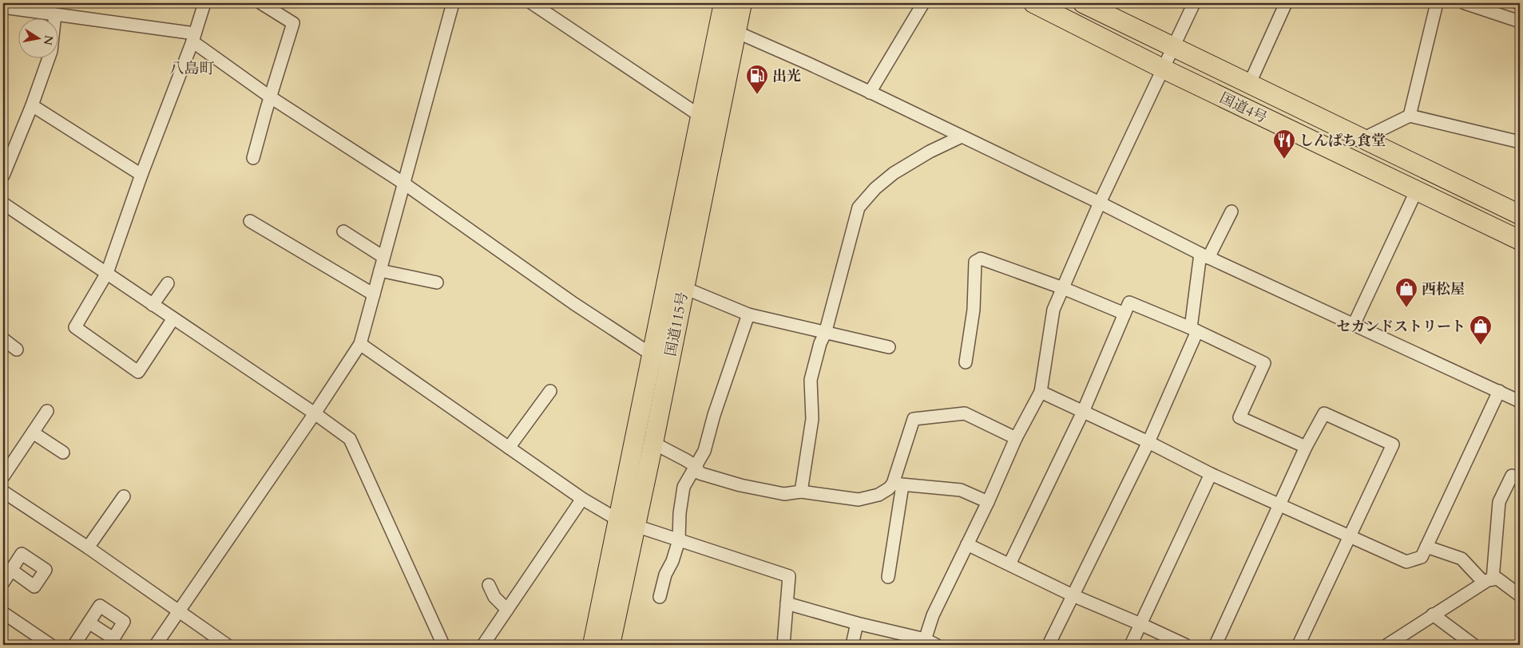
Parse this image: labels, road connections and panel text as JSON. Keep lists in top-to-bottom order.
{
  "streets": {
    "highway": ["国道4号", "国道115号"]
  },
  "districts": ["八島町"],
  "places": {
    "fuel station": ["出光"],
    "restaurant": ["しんぱち食堂"],
    "shop": ["西松屋", "セカンドストリート"]
  },
  "north": "right"
}
